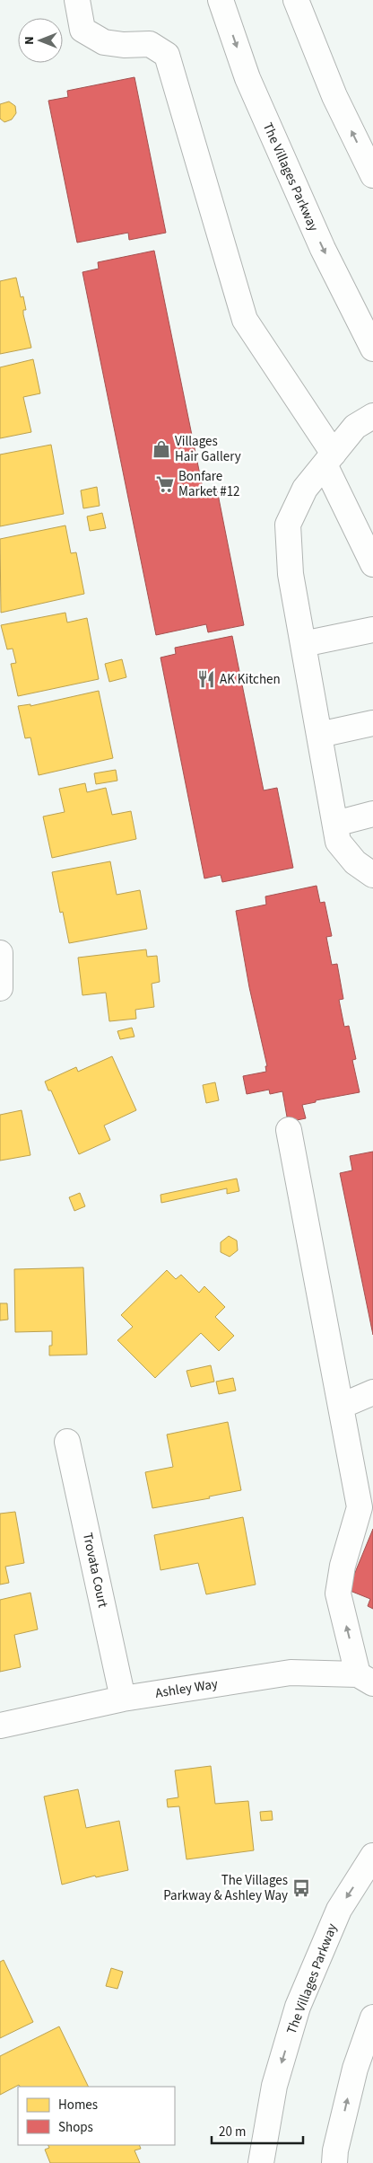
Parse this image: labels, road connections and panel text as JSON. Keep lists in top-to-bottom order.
{
  "streets": {
    "street": ["The Villages Parkway", "Trovata Court", "Ashley Way"]
  },
  "crossings": [
    ["Trovata Court", "Ashley Way"]
  ],
  "places": {
    "shop": ["Villages Hair Gallery"],
    "supermarket": ["Bonfare Market #12"],
    "restaurant": ["AK Kitchen"],
    "bus stop": ["The Villages Parkway & Ashley Way"]
  },
  "legend": ["Homes", "Shops"],
  "scale_bar": "20 m",
  "north": "left"
}
